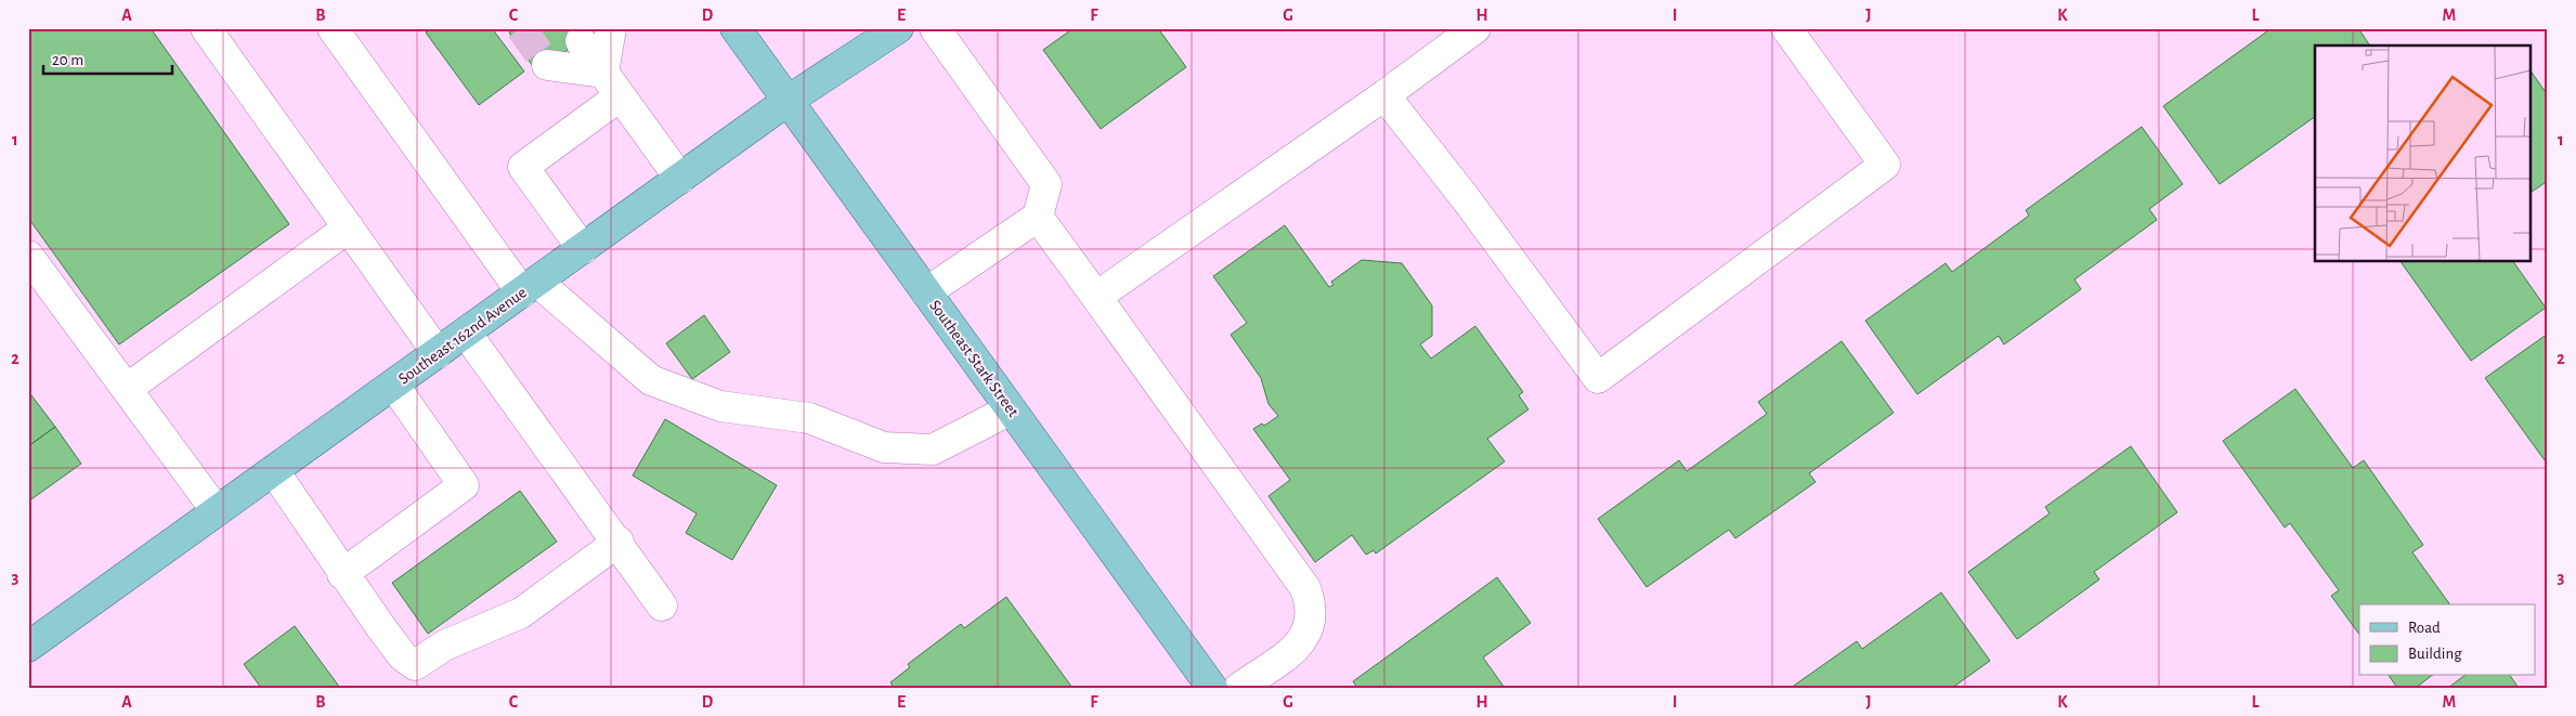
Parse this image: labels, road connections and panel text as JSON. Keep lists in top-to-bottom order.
{
  "streets": {
    "main road": ["Southeast 162nd Avenue", "Southeast Stark Street"]
  },
  "crossings": [
    ["Southeast 162nd Avenue", "Southeast Stark Street"]
  ],
  "legend": ["Road", "Building"],
  "scale_bar": "20 m",
  "grid": {
    "columns": [
      "A",
      "B",
      "C",
      "D",
      "E",
      "F",
      "G",
      "H",
      "I",
      "J",
      "K",
      "L",
      "M"
    ],
    "rows": ["1", "2", "3"]
  }
}
